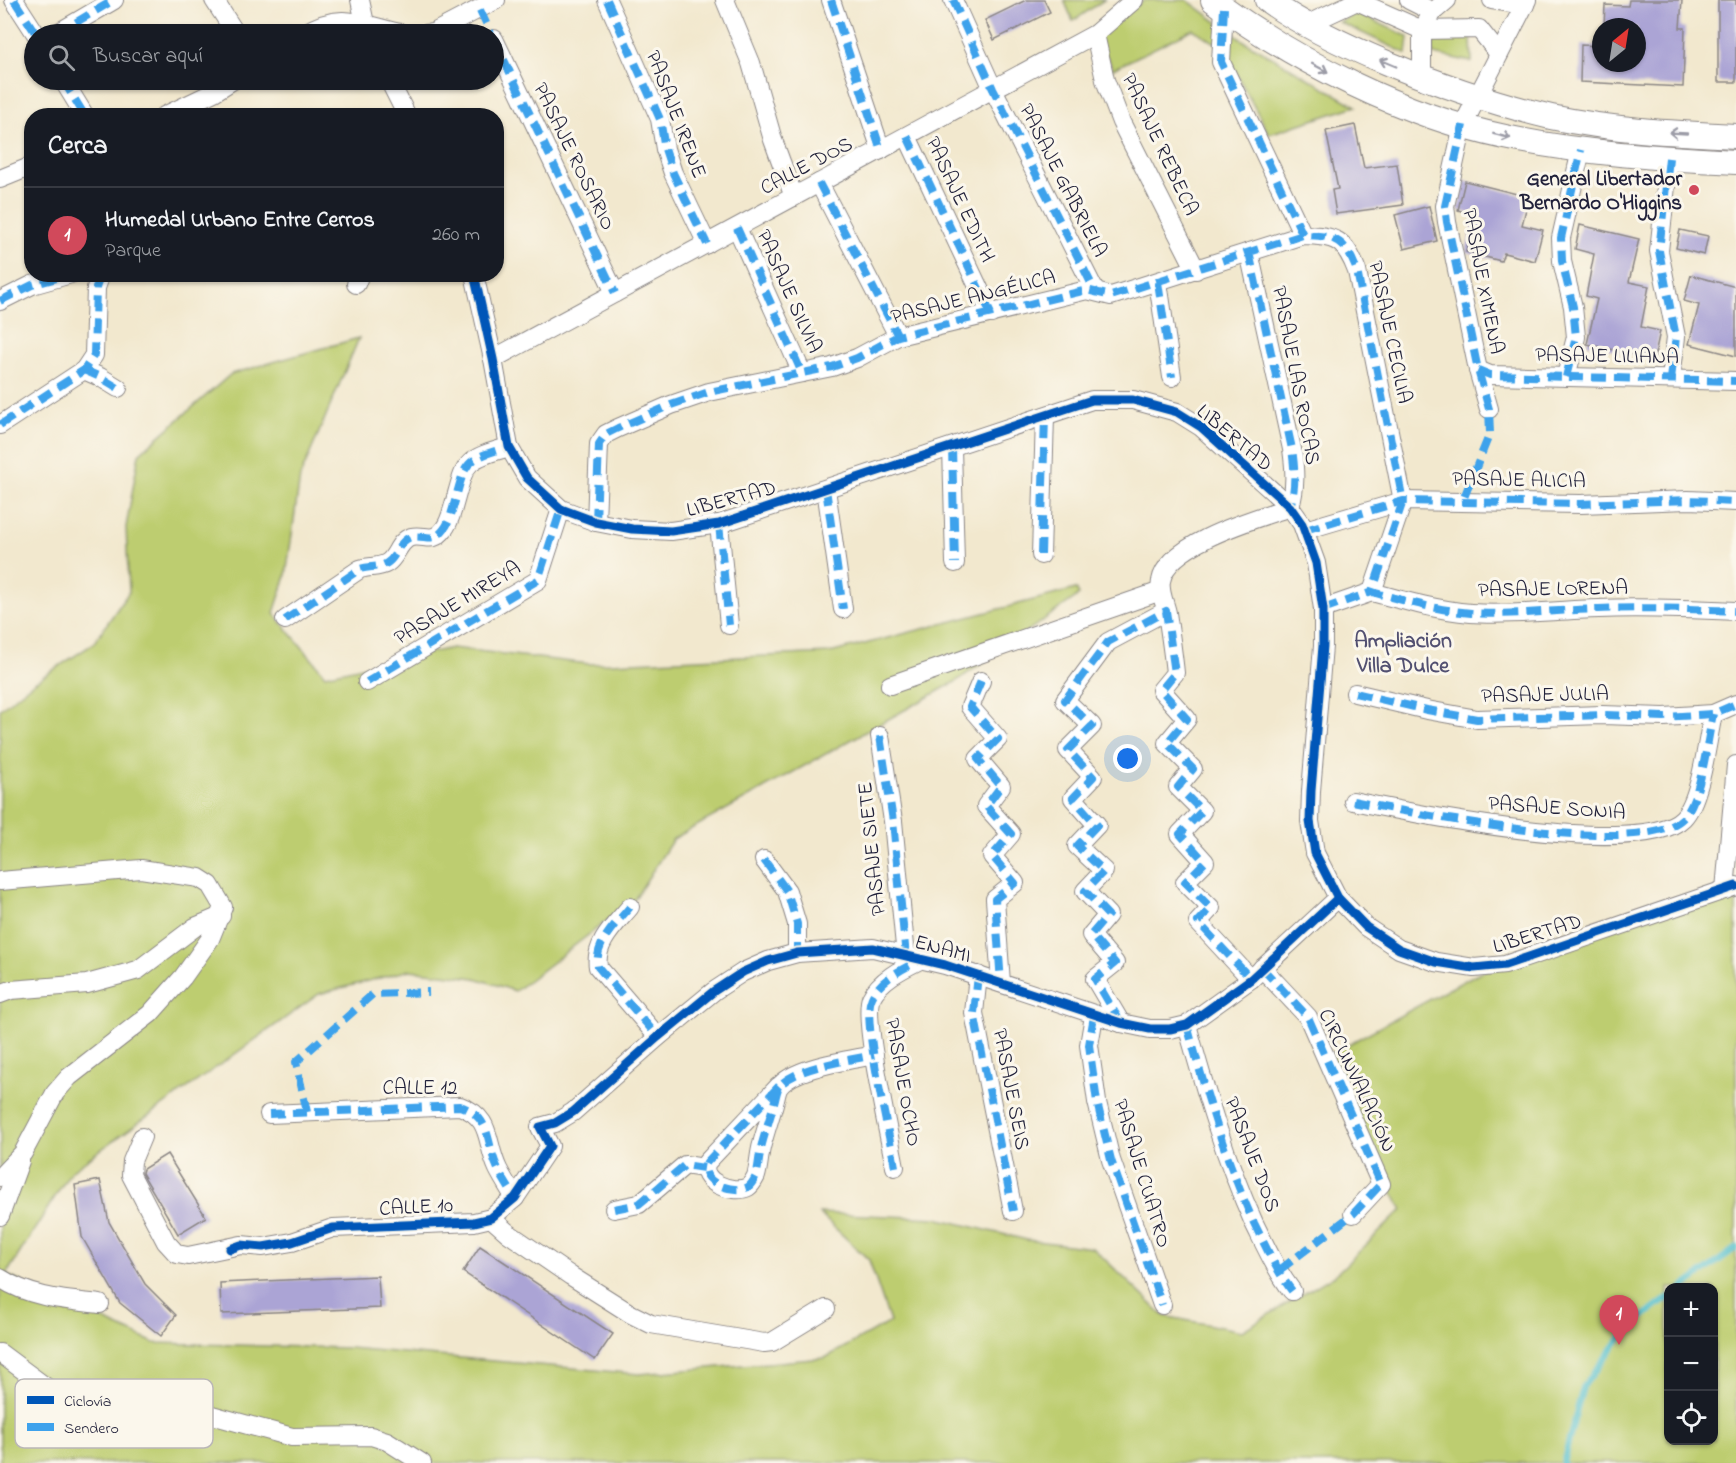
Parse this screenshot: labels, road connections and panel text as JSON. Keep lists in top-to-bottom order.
{
  "streets": {
    "street": [
      "PASAJE IRENE",
      "PASAJE REBECA",
      "PASAJE ROSARIO",
      "CALLE DOS",
      "PASAJE GABRIELA",
      "PASAJE EDITH",
      "PASAJE XIMENA",
      "PASAJE SILVIA",
      "PASAJE ANGÉLICA",
      "PASAJE CECILIA",
      "PASAJE LILIANA",
      "PASAJE LAS ROCAS",
      "LIBERTAD",
      "PASAJE ALICIA",
      "PASAJE LORENA",
      "PASAJE MIREYA",
      "PASAJE JULIA",
      "PASAJE SONIA",
      "PASAJE SIETE",
      "ENAMI",
      "CIRCUNVALACIÓN",
      "PASAJE OCHO",
      "CALLE 12",
      "PASAJE SEIS",
      "PASAJE DOS",
      "PASAJE CUATRO",
      "CALLE 10"
    ]
  },
  "crossings": [
    ["PASAJE IRENE", "CALLE DOS"],
    ["PASAJE REBECA", "CALLE DOS"],
    ["PASAJE REBECA", "PASAJE ANGÉLICA"],
    ["PASAJE ROSARIO", "CALLE DOS"],
    ["CALLE DOS", "PASAJE GABRIELA"],
    ["CALLE DOS", "PASAJE EDITH"],
    ["CALLE DOS", "PASAJE SILVIA"],
    ["CALLE DOS", "LIBERTAD"],
    ["PASAJE GABRIELA", "PASAJE ANGÉLICA"],
    ["PASAJE EDITH", "PASAJE ANGÉLICA"],
    ["PASAJE XIMENA", "PASAJE LILIANA"],
    ["PASAJE SILVIA", "PASAJE ANGÉLICA"],
    ["PASAJE ANGÉLICA", "PASAJE CECILIA"],
    ["PASAJE ANGÉLICA", "PASAJE LAS ROCAS"],
    ["PASAJE ANGÉLICA", "LIBERTAD"],
    ["PASAJE CECILIA", "PASAJE ALICIA"],
    ["PASAJE LAS ROCAS", "LIBERTAD"],
    ["LIBERTAD", "PASAJE ALICIA"],
    ["LIBERTAD", "PASAJE MIREYA"],
    ["LIBERTAD", "ENAMI"],
    ["PASAJE JULIA", "PASAJE SONIA"],
    ["PASAJE SIETE", "ENAMI"],
    ["PASAJE SIETE", "PASAJE OCHO"],
    ["ENAMI", "CIRCUNVALACIÓN"],
    ["ENAMI", "PASAJE OCHO"],
    ["ENAMI", "CALLE 12"],
    ["ENAMI", "PASAJE SEIS"],
    ["ENAMI", "PASAJE DOS"],
    ["ENAMI", "PASAJE CUATRO"]
  ],
  "districts": ["Ampliación Villa Dulce"],
  "places": ["General Libertador Bernardo O'Higgins"],
  "legend": ["Ciclovía", "Sendero"],
  "north": "top right",
  "page": {
    "search": "Buscar aquí",
    "heading": "Cerca",
    "list": [
      {
        "mark": "1",
        "name": "Humedal Urbano Entre Cerros",
        "note": "Parque",
        "value": "260 m"
      }
    ],
    "map_buttons": ["+", "−"],
    "pins": "1"
  }
}
